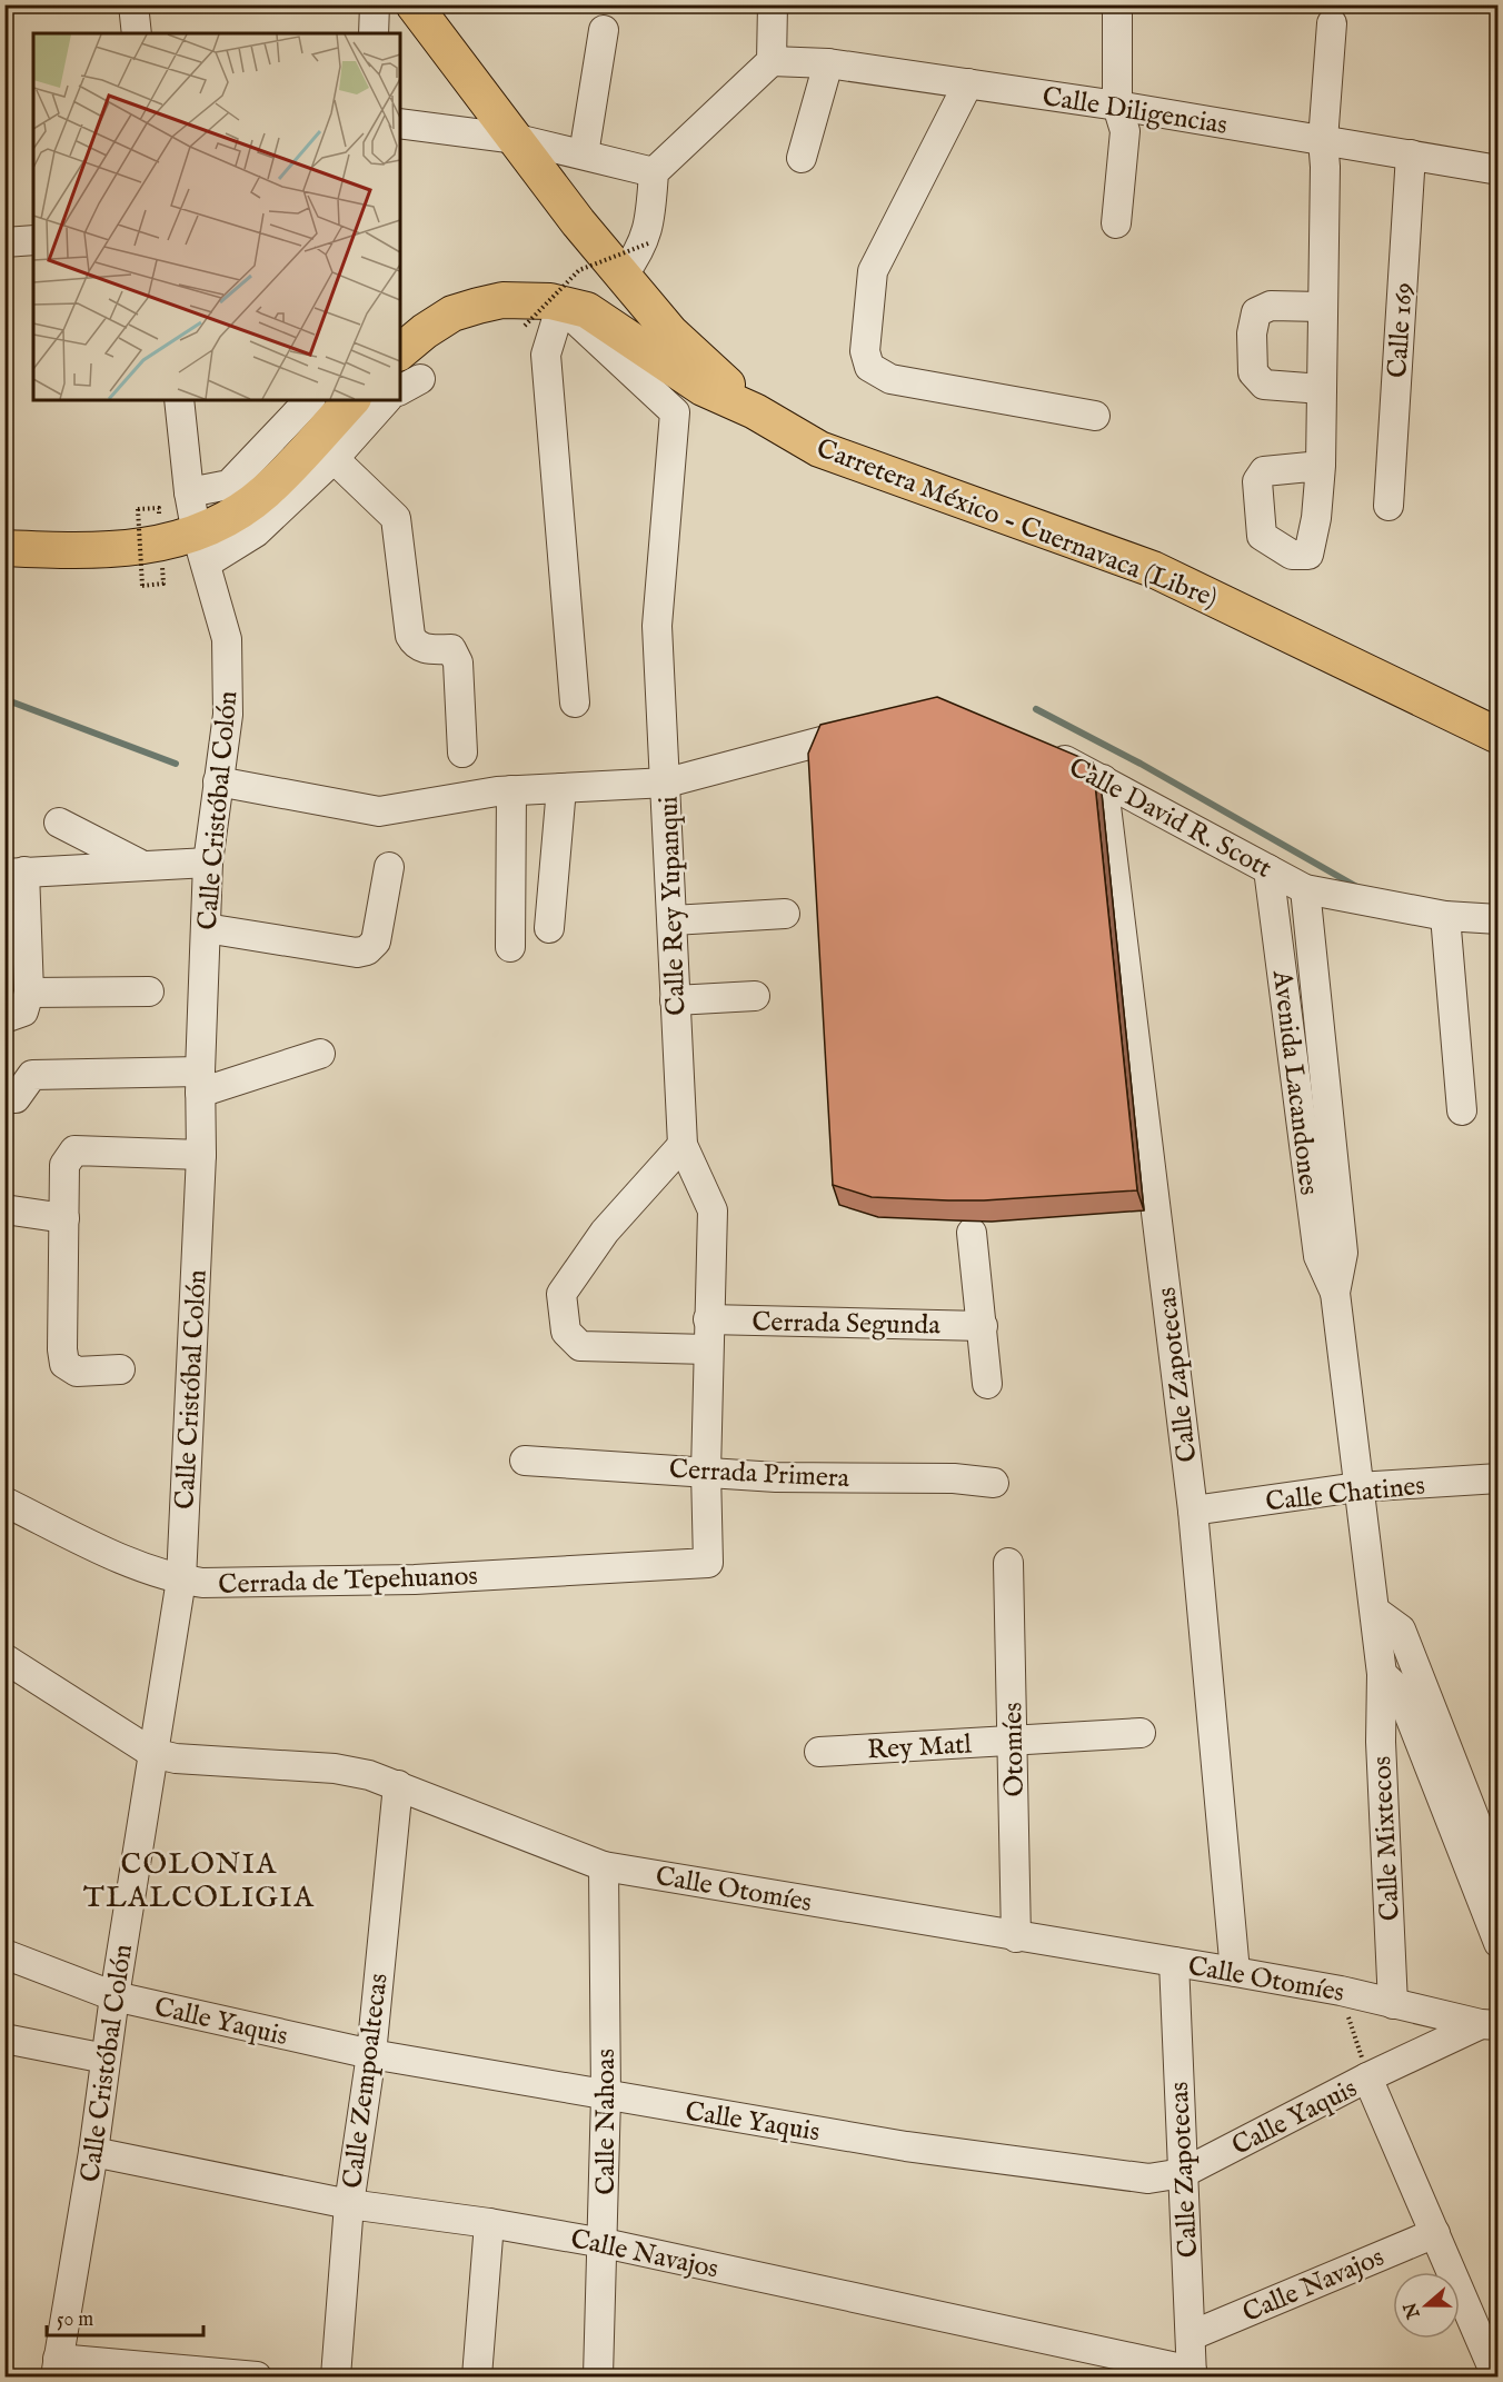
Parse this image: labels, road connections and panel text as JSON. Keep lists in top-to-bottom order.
{
  "streets": {
    "main road": ["Carretera México - Cuernavaca (Libre)"],
    "street": [
      "Calle Diligencias",
      "Calle 169",
      "Calle Cristóbal Colón",
      "Calle David R. Scott",
      "Calle Rey Yupanqui",
      "Avenida Lacandones",
      "Cerrada Segunda",
      "Calle Zapotecas",
      "Cerrada Primera",
      "Calle Chatines",
      "Cerrada de Tepehuanos",
      "Rey Matl",
      "Otomíes",
      "Calle Mixtecos",
      "Calle Otomíes",
      "Calle Yaquis",
      "Calle Zempoaltecas",
      "Calle Nahoas",
      "Calle Navajos"
    ]
  },
  "crossings": [
    ["Calle Diligencias", "Calle 169"],
    ["Carretera México - Cuernavaca (Libre)", "Calle Rey Yupanqui"],
    ["Calle Cristóbal Colón", "Cerrada de Tepehuanos"],
    ["Calle Cristóbal Colón", "Calle Otomíes"],
    ["Calle Cristóbal Colón", "Calle Yaquis"],
    ["Calle Cristóbal Colón", "Calle Navajos"],
    ["Calle David R. Scott", "Avenida Lacandones"],
    ["Calle David R. Scott", "Calle Zapotecas"],
    ["Calle Rey Yupanqui", "Cerrada Segunda"],
    ["Calle Rey Yupanqui", "Cerrada Primera"],
    ["Calle Rey Yupanqui", "Cerrada de Tepehuanos"],
    ["Avenida Lacandones", "Calle Chatines"],
    ["Avenida Lacandones", "Calle Mixtecos"],
    ["Calle Zapotecas", "Calle Chatines"],
    ["Calle Zapotecas", "Calle Otomíes"],
    ["Calle Zapotecas", "Calle Yaquis"],
    ["Calle Zapotecas", "Calle Navajos"],
    ["Rey Matl", "Otomíes"],
    ["Otomíes", "Calle Otomíes"],
    ["Calle Mixtecos", "Calle Otomíes"],
    ["Calle Otomíes", "Calle Yaquis"],
    ["Calle Otomíes", "Calle Zempoaltecas"],
    ["Calle Otomíes", "Calle Nahoas"],
    ["Calle Yaquis", "Calle Zempoaltecas"],
    ["Calle Yaquis", "Calle Nahoas"],
    ["Calle Zempoaltecas", "Calle Navajos"],
    ["Calle Nahoas", "Calle Navajos"]
  ],
  "districts": ["COLONIA TLALCOLIGIA"],
  "scale_bar": "50 m",
  "north": "left"
}
